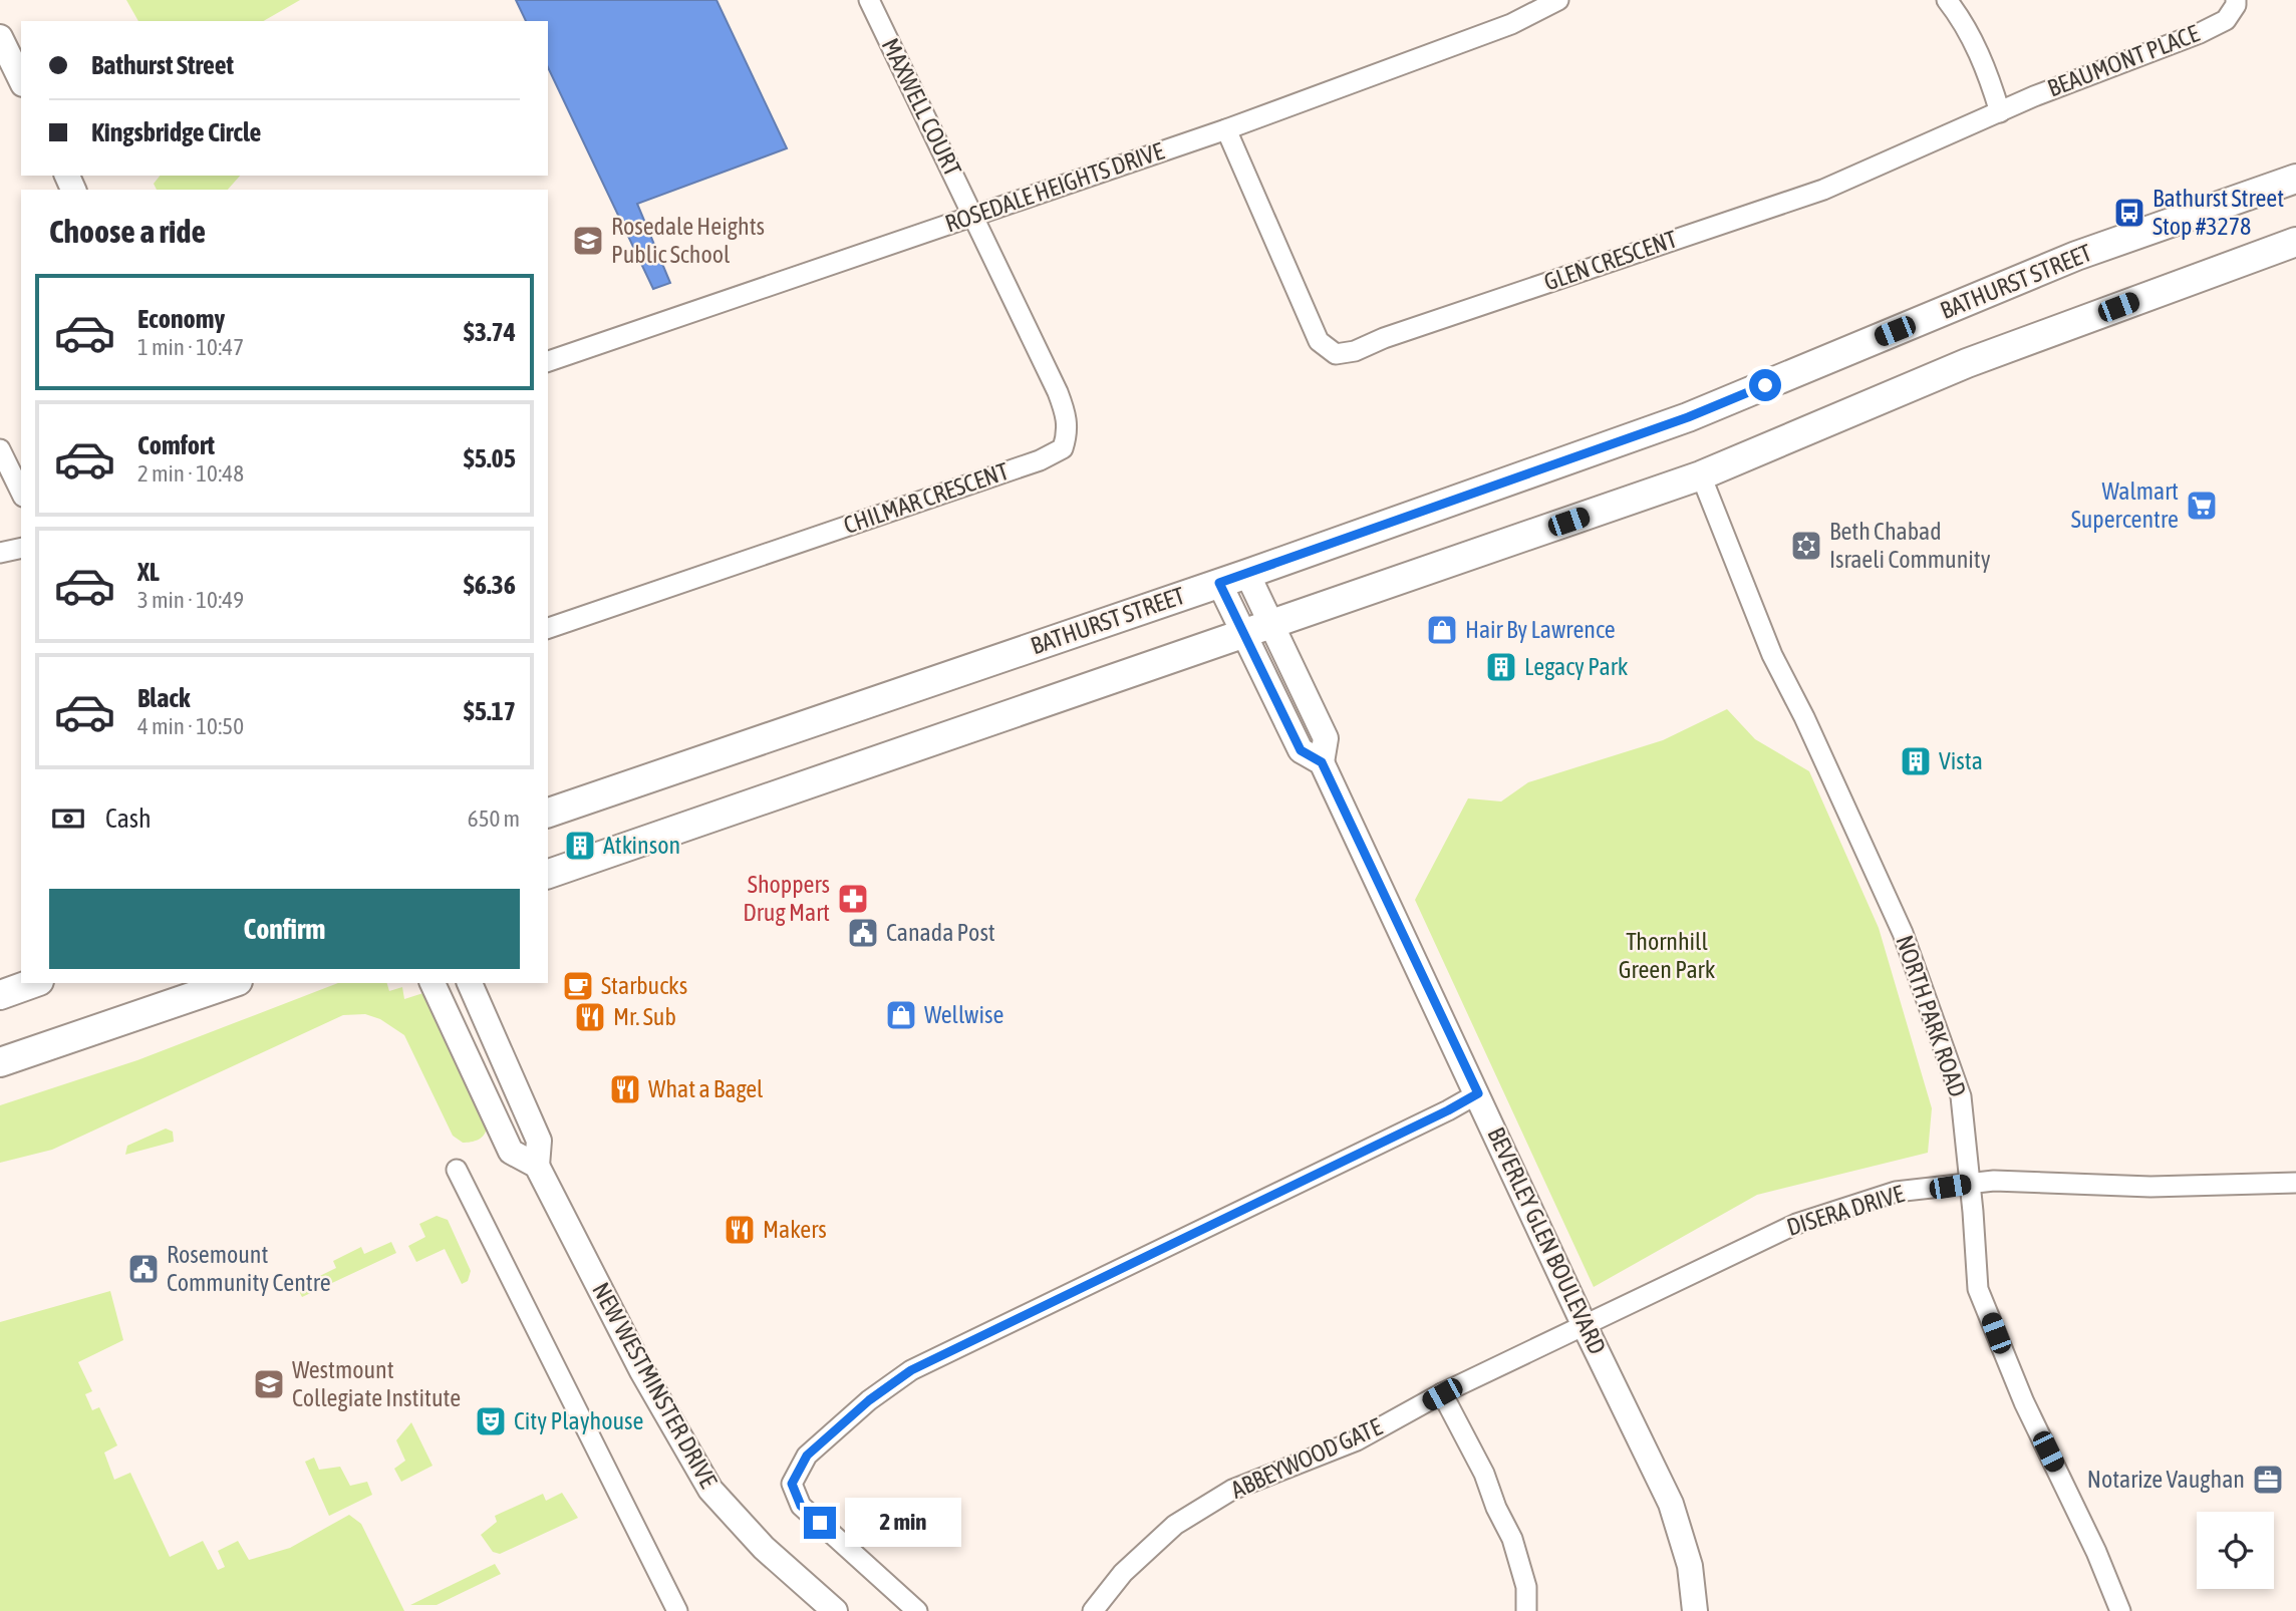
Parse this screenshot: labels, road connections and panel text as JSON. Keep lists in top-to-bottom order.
{
  "streets": {
    "main road": ["BATHURST STREET"],
    "street": [
      "BEAUMONT PLACE",
      "MAXWELL COURT",
      "ROSEDALE HEIGHTS DRIVE",
      "GLEN CRESCENT",
      "CHILMAR CRESCENT",
      "NORTH PARK ROAD",
      "DISERA DRIVE",
      "BEVERLEY GLEN BOULEVARD",
      "NEW WESTMINSTER DRIVE",
      "ABBEYWOOD GATE"
    ]
  },
  "crossings": [
    ["BEAUMONT PLACE", "GLEN CRESCENT"],
    ["MAXWELL COURT", "ROSEDALE HEIGHTS DRIVE"],
    ["MAXWELL COURT", "CHILMAR CRESCENT"],
    ["ROSEDALE HEIGHTS DRIVE", "GLEN CRESCENT"],
    ["ROSEDALE HEIGHTS DRIVE", "CHILMAR CRESCENT"],
    ["BATHURST STREET", "BEVERLEY GLEN BOULEVARD"],
    ["NORTH PARK ROAD", "DISERA DRIVE"],
    ["DISERA DRIVE", "BEVERLEY GLEN BOULEVARD"],
    ["DISERA DRIVE", "ABBEYWOOD GATE"],
    ["BEVERLEY GLEN BOULEVARD", "ABBEYWOOD GATE"]
  ],
  "parks": ["Thornhill Green Park"],
  "places": {
    "bus stop": ["Bathurst Street Stop #3278"],
    "school or university": ["Rosedale Heights Public School", "Westmount Collegiate Institute"],
    "supermarket": ["Walmart Supercentre"],
    "synagogue": ["Beth Chabad Israeli Community"],
    "shop": ["Hair By Lawrence", "Wellwise"],
    "building": ["Legacy Park", "Vista", "Atkinson"],
    "pharmacy": ["Shoppers Drug Mart"],
    "public building": ["Canada Post", "Rosemount Community Centre"],
    "cafe": ["Starbucks"],
    "restaurant": ["Mr. Sub", "What a Bagel", "Makers"],
    "theatre": ["City Playhouse"],
    "office": ["Notarize Vaughan"]
  },
  "page": {
    "banner": ["Bathurst Street", "Kingsbridge Circle"],
    "heading": "Choose a ride",
    "list": [
      {
        "name": "Economy",
        "note": "1 min · 10:47",
        "value": "$3.74"
      },
      {
        "name": "Comfort",
        "note": "2 min · 10:48",
        "value": "$5.05"
      },
      {
        "name": "XL",
        "note": "3 min · 10:49",
        "value": "$6.36"
      },
      {
        "name": "Black",
        "note": "4 min · 10:50",
        "value": "$5.17"
      }
    ],
    "pay": ["Cash", "650 m"],
    "buttons": "Confirm",
    "bubble": "2 min"
  }
}
